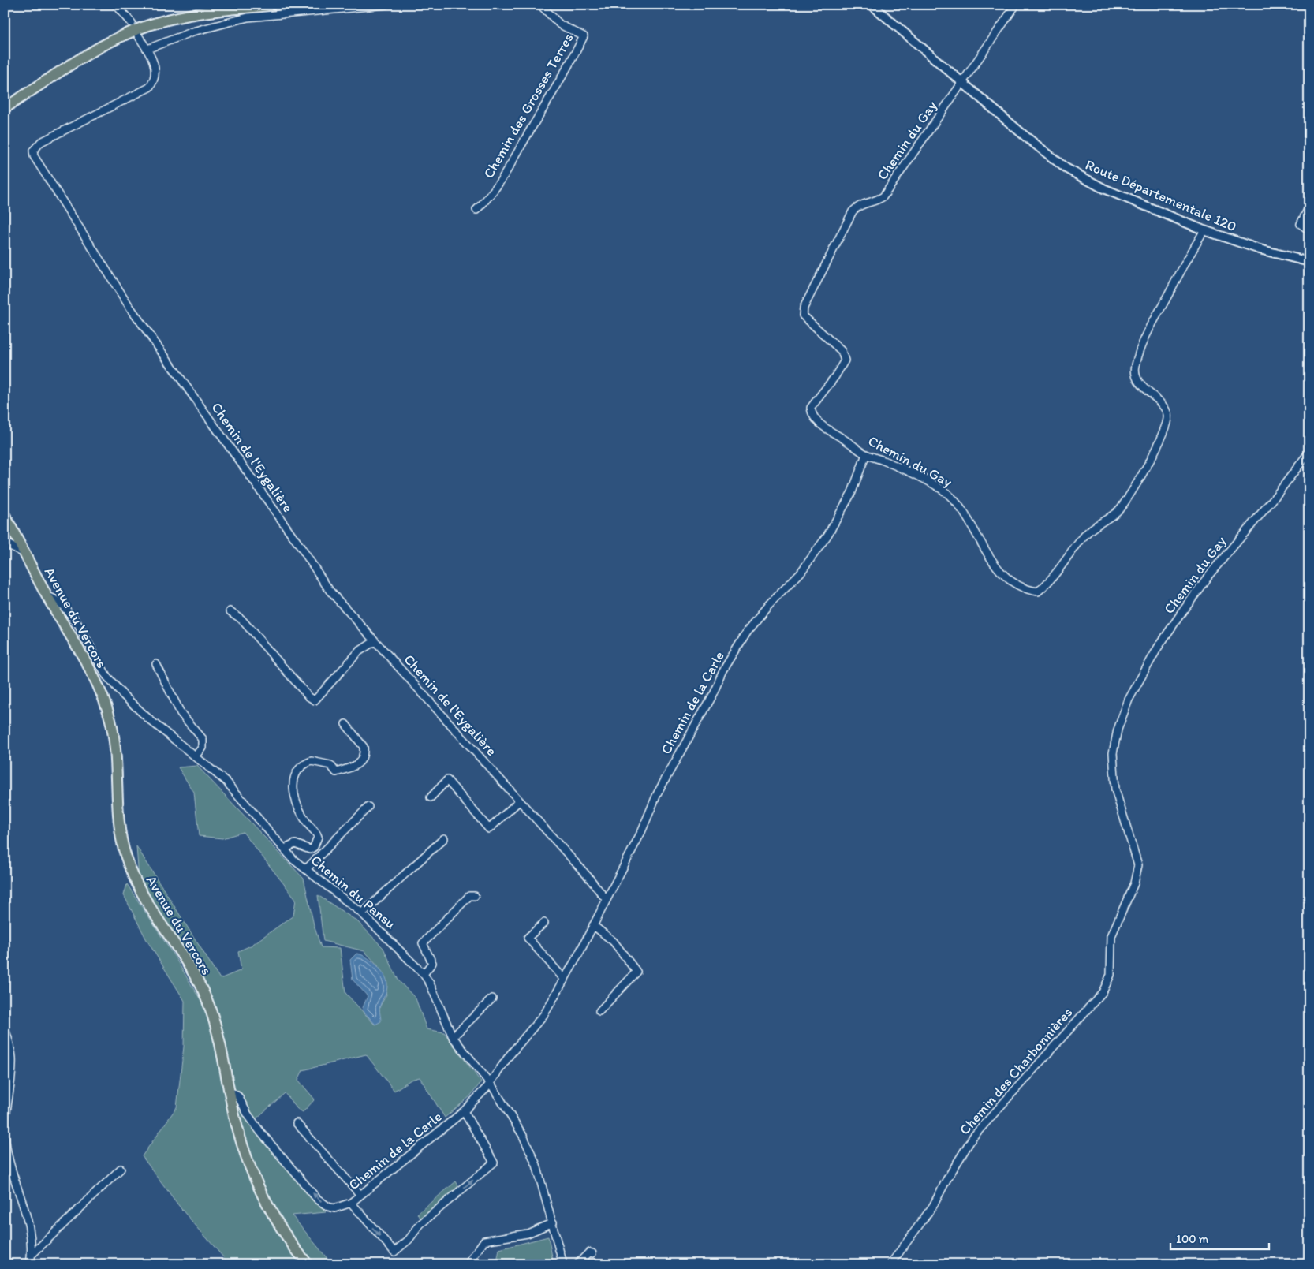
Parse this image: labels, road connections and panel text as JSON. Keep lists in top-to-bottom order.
{
  "streets": {
    "main road": ["Avenue du Vercors"],
    "street": [
      "Chemin des Grosses Terres",
      "Chemin du Gay",
      "Route Départementale 120",
      "Chemin de l'Eygalière",
      "Chemin de la Carle",
      "Chemin du Pansu",
      "Chemin des Charbonnières"
    ]
  },
  "crossings": [
    ["Chemin du Gay", "Route Départementale 120"],
    ["Chemin du Gay", "Chemin de la Carle"],
    ["Chemin du Gay", "Chemin des Charbonnières"],
    ["Chemin de l'Eygalière", "Chemin de la Carle"],
    ["Avenue du Vercors", "Chemin de la Carle"],
    ["Avenue du Vercors", "Chemin du Pansu"],
    ["Chemin de la Carle", "Chemin du Pansu"]
  ],
  "scale_bar": "100 m"
}
